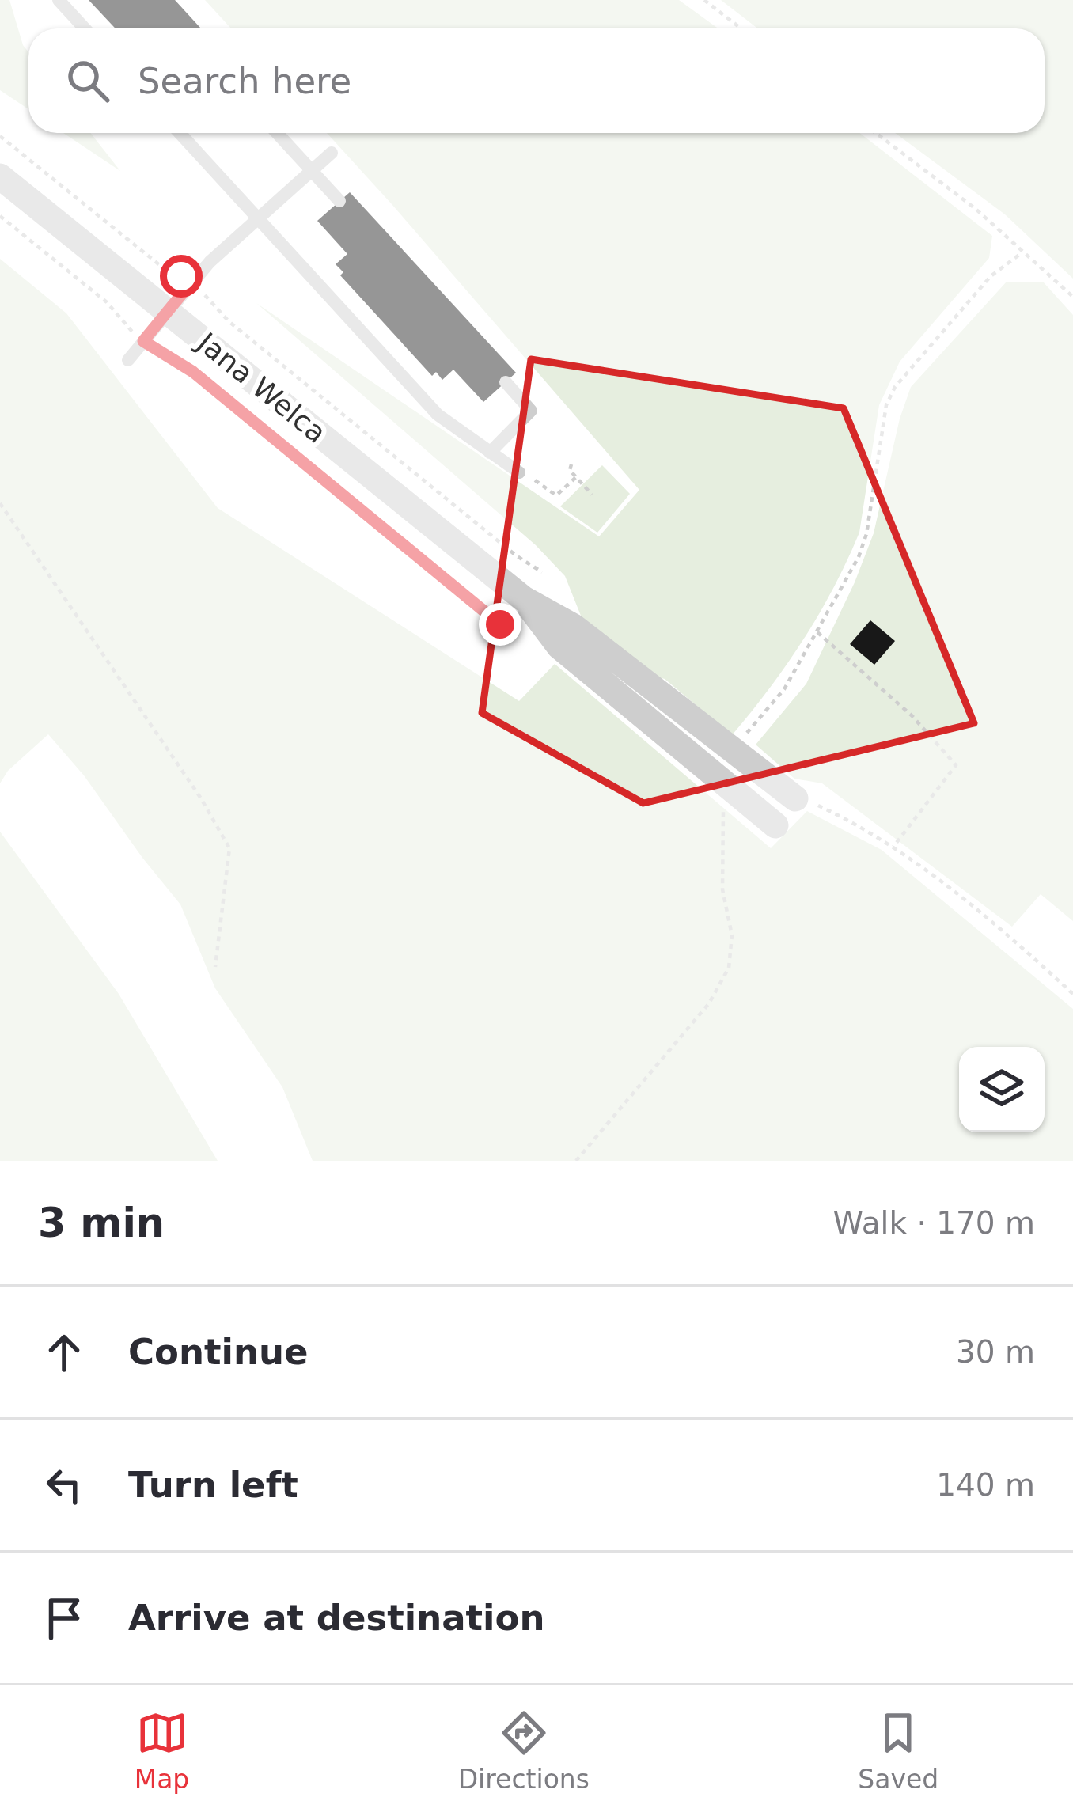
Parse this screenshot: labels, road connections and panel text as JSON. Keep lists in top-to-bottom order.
{
  "streets": {
    "street": ["Jana Welca"]
  },
  "page": {
    "search": "Search here",
    "heading": ["3 min", "Walk · 170 m"],
    "list": [
      ["Continue", "30 m"],
      ["Turn left", "140 m"],
      "Arrive at destination"
    ],
    "nav": ["Map", "Directions", "Saved"]
  }
}
